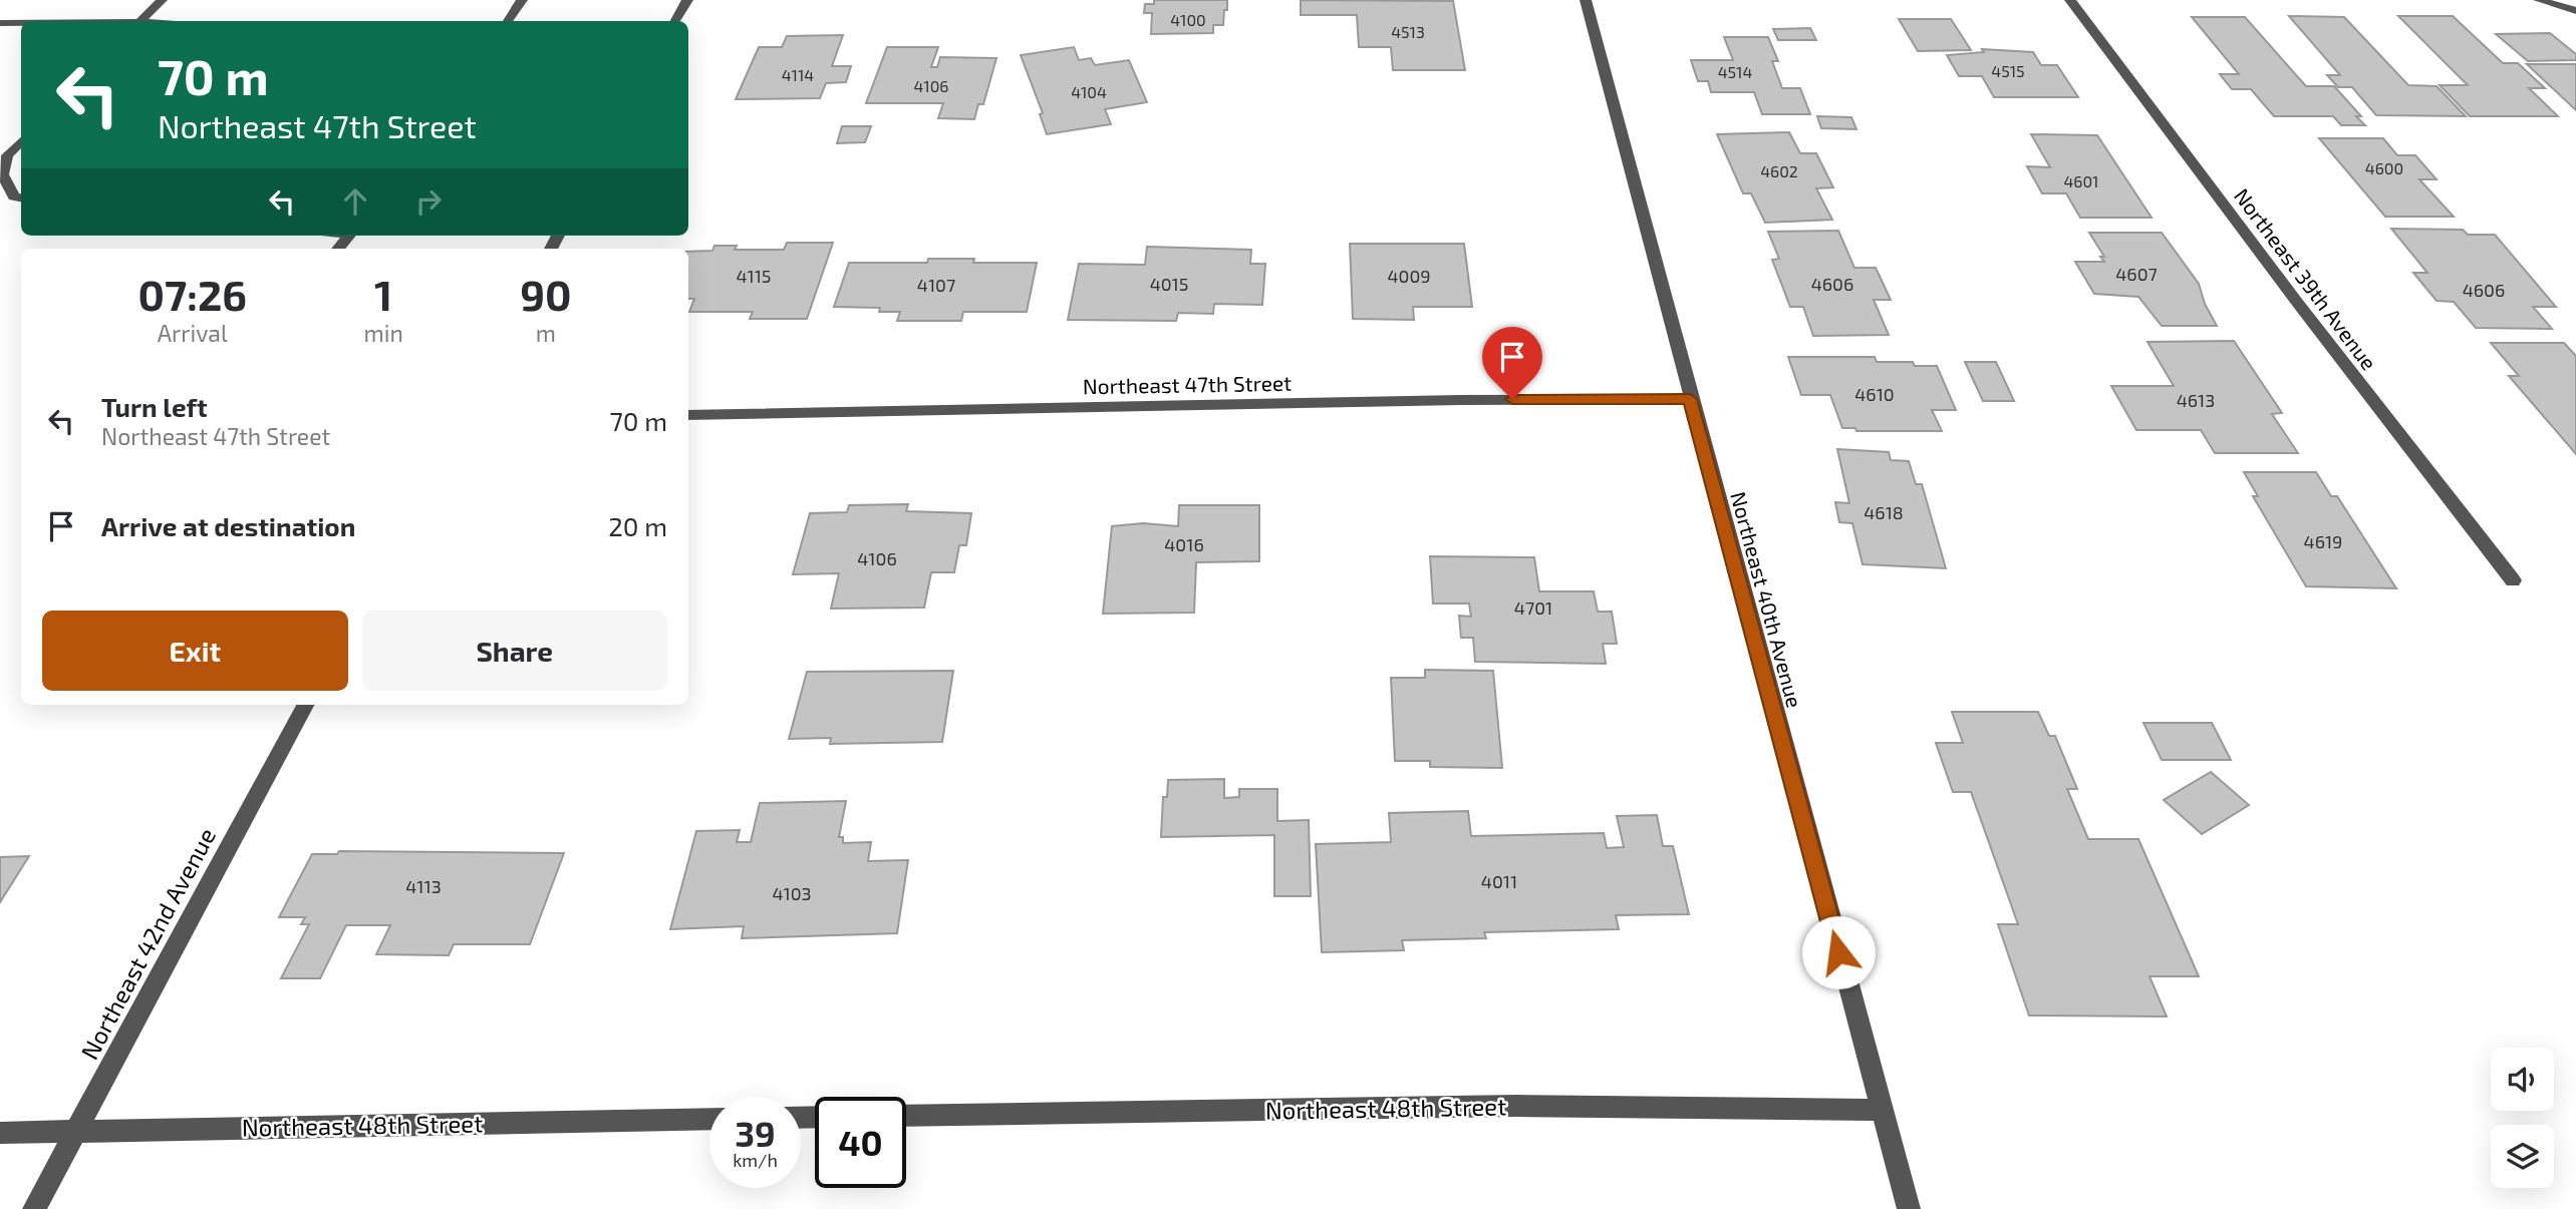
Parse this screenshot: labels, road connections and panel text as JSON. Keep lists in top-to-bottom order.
{
  "streets": {
    "street": [
      "Northeast 39th Avenue",
      "Northeast 47th Street",
      "Northeast 40th Avenue",
      "Northeast 42nd Avenue",
      "Northeast 48th Street"
    ]
  },
  "crossings": [
    ["Northeast 47th Street", "Northeast 40th Avenue"],
    ["Northeast 40th Avenue", "Northeast 48th Street"],
    ["Northeast 42nd Avenue", "Northeast 48th Street"]
  ],
  "house_numbers": [
    "4100",
    "4513",
    "4515",
    "4514",
    "4114",
    "4106",
    "4104",
    "4600",
    "4602",
    "4601",
    "4607",
    "4115",
    "4009",
    "4015",
    "4606",
    "4107",
    "4606",
    "4610",
    "4613",
    "4618",
    "4619",
    "4016",
    "4106",
    "4701",
    "4011",
    "4113",
    "4103"
  ],
  "page": {
    "turn": ["70 m", "Northeast 47th Street"],
    "eta": [
      "07:26",
      "Arrival",
      "1",
      "min",
      "90",
      "m"
    ],
    "list": [
      {
        "name": "Turn left",
        "note": "Northeast 47th Street",
        "value": "70 m"
      },
      {
        "name": "Arrive at destination",
        "value": "20 m"
      }
    ],
    "buttons": ["Exit", "Share"],
    "speed": "39 km/h",
    "limit": "40"
  }
}
